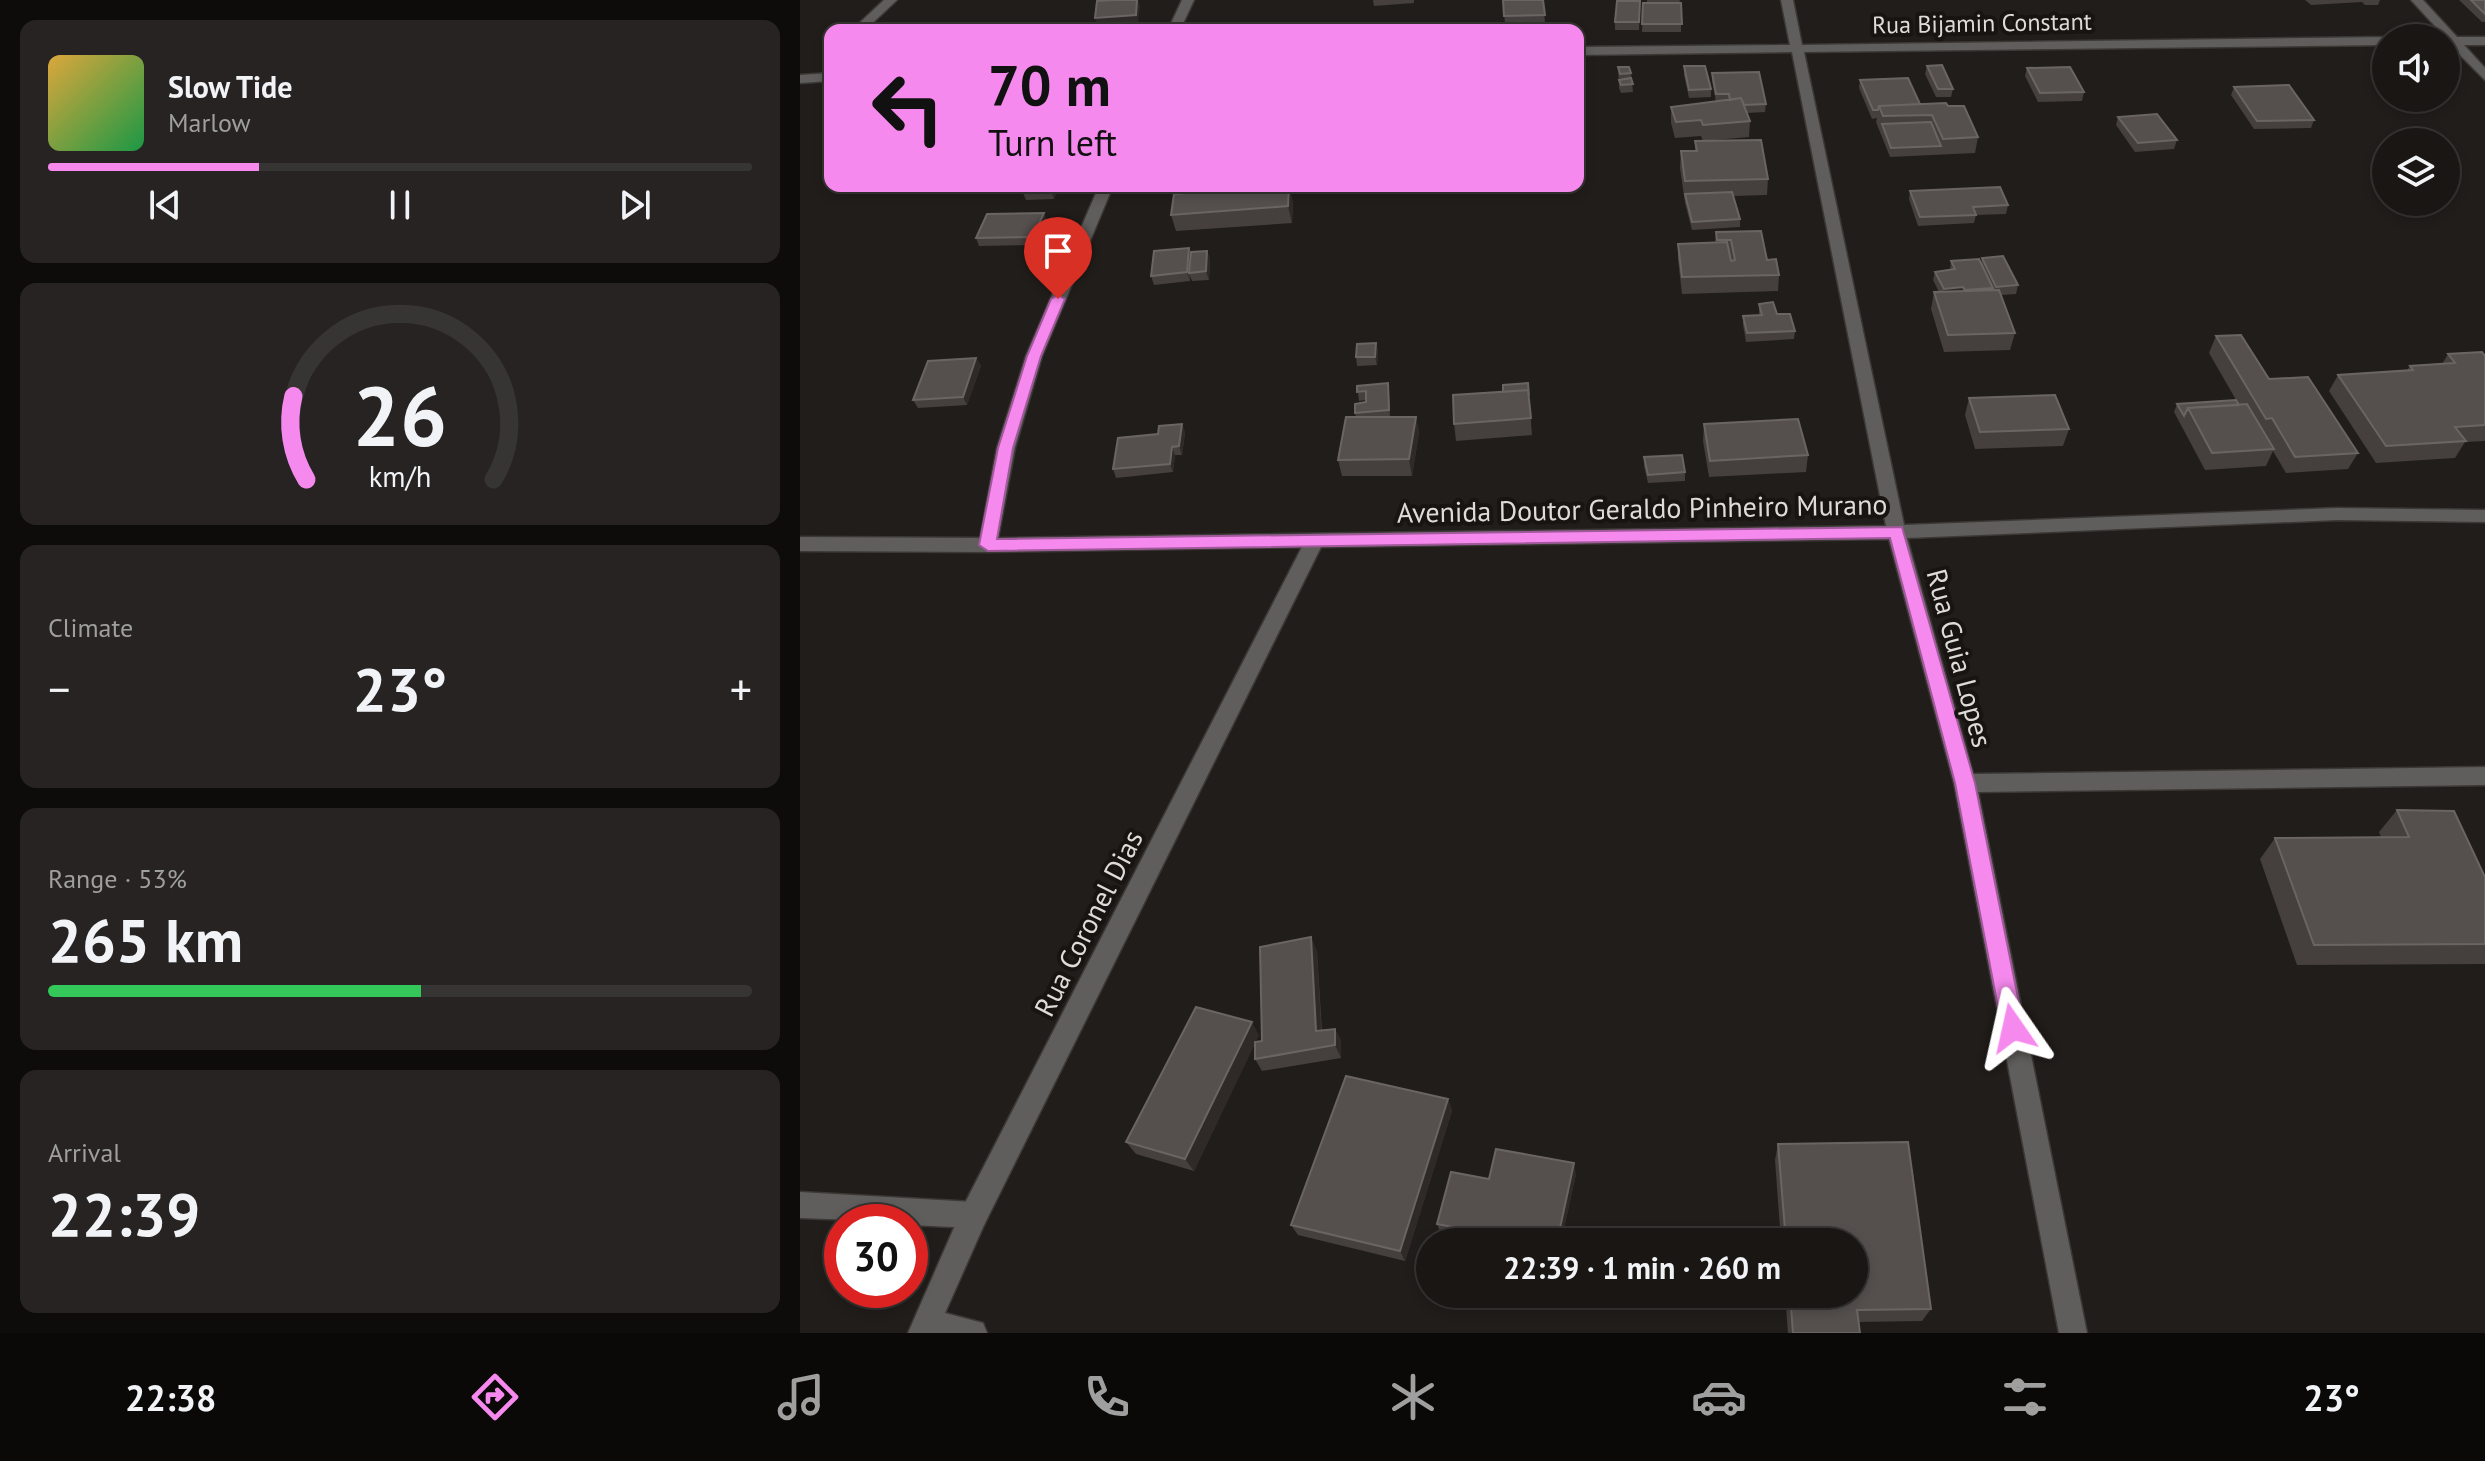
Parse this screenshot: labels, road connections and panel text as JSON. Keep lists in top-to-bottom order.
{
  "streets": {
    "street": [
      "Rua Bijamin Constant",
      "Avenida Doutor Geraldo Pinheiro Murano",
      "Rua Guia Lopes",
      "Rua Coronel Dias"
    ]
  },
  "crossings": [
    ["Rua Bijamin Constant", "Rua Guia Lopes"],
    ["Avenida Doutor Geraldo Pinheiro Murano", "Rua Guia Lopes"],
    ["Avenida Doutor Geraldo Pinheiro Murano", "Rua Coronel Dias"]
  ],
  "page": {
    "turn": ["70 m", "Turn left"],
    "song": ["Slow Tide", "Marlow"],
    "tile": [
      "Climate",
      ["Range · 53%", "265 km"],
      ["Arrival", "22:39"]
    ],
    "heat": ["−", "23°", "+"],
    "limit": "30",
    "trip": "22:39 · 1 min · 260 m",
    "tabs": ["22:38", "23°"],
    "gauge": ["26", "km/h"]
  }
}
